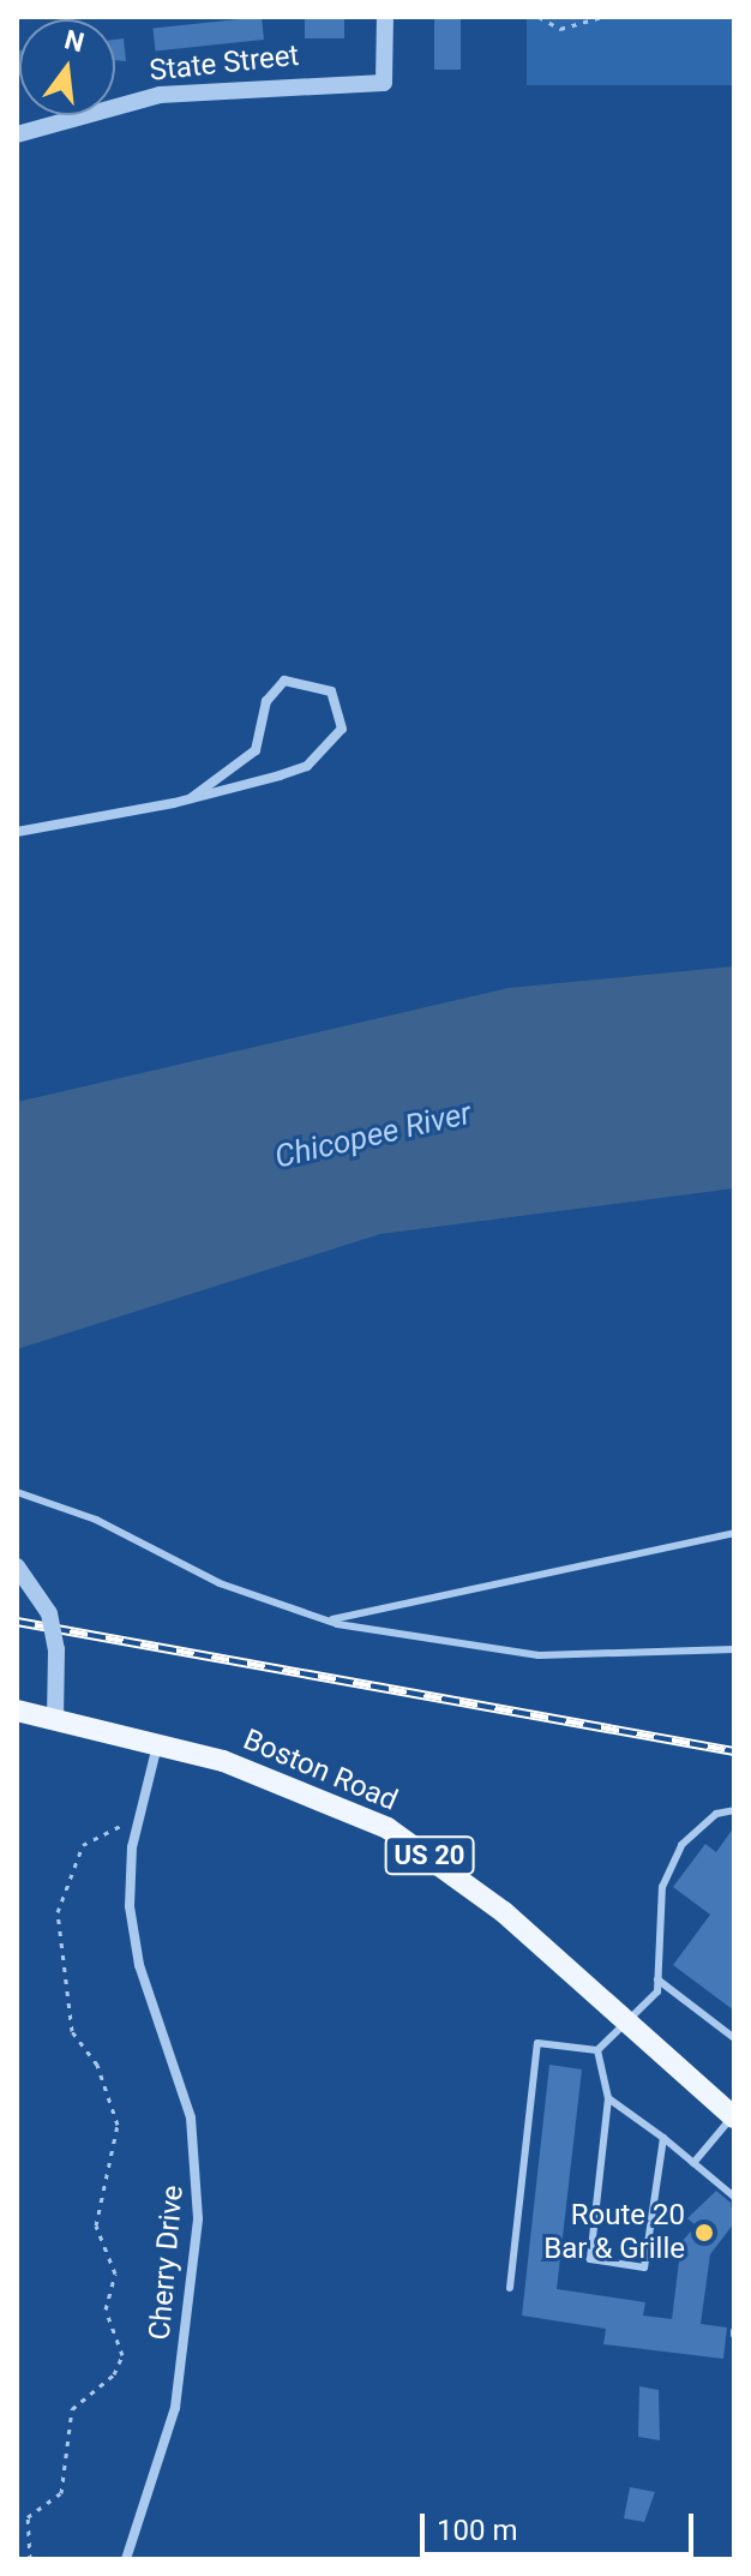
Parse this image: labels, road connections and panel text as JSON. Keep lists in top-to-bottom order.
{
  "streets": {
    "main road": ["Boston Road", "US 20"],
    "street": ["State Street", "Cherry Drive"]
  },
  "crossings": [
    ["Boston Road", "Cherry Drive"]
  ],
  "water": ["Chicopee River"],
  "places": ["Route 20 Bar & Grille"],
  "scale_bar": "100 m",
  "north": "top"
}
